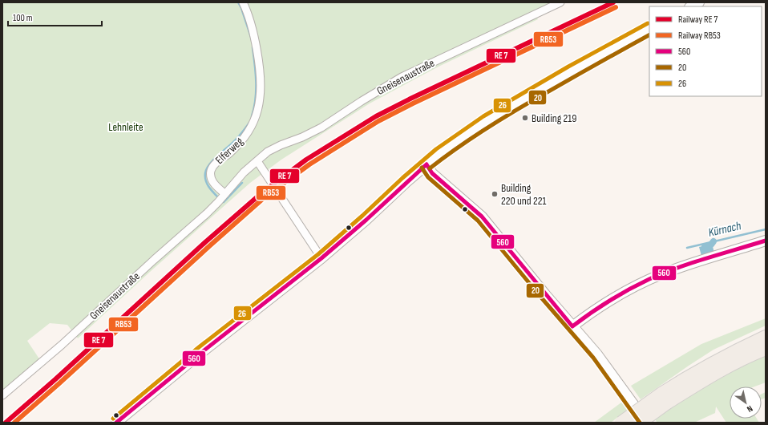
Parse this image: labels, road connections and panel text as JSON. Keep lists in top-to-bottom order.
{
  "streets": {
    "street": ["Gneisenaustraße", "Elferweg"]
  },
  "crossings": [
    ["Gneisenaustraße", "Elferweg"]
  ],
  "water": ["Kürnach"],
  "parks": ["Lehnleite"],
  "places": ["Building 219", "Building 220 und 221"],
  "lines": [
    "rail line RB53",
    "transit line 26",
    "transit line 20",
    "transit line 560"
  ],
  "legend": [
    "Railway RE 7",
    "Railway RB53",
    "560",
    "20",
    "26"
  ],
  "scale_bar": "100 m",
  "north": "bottom right"
}
